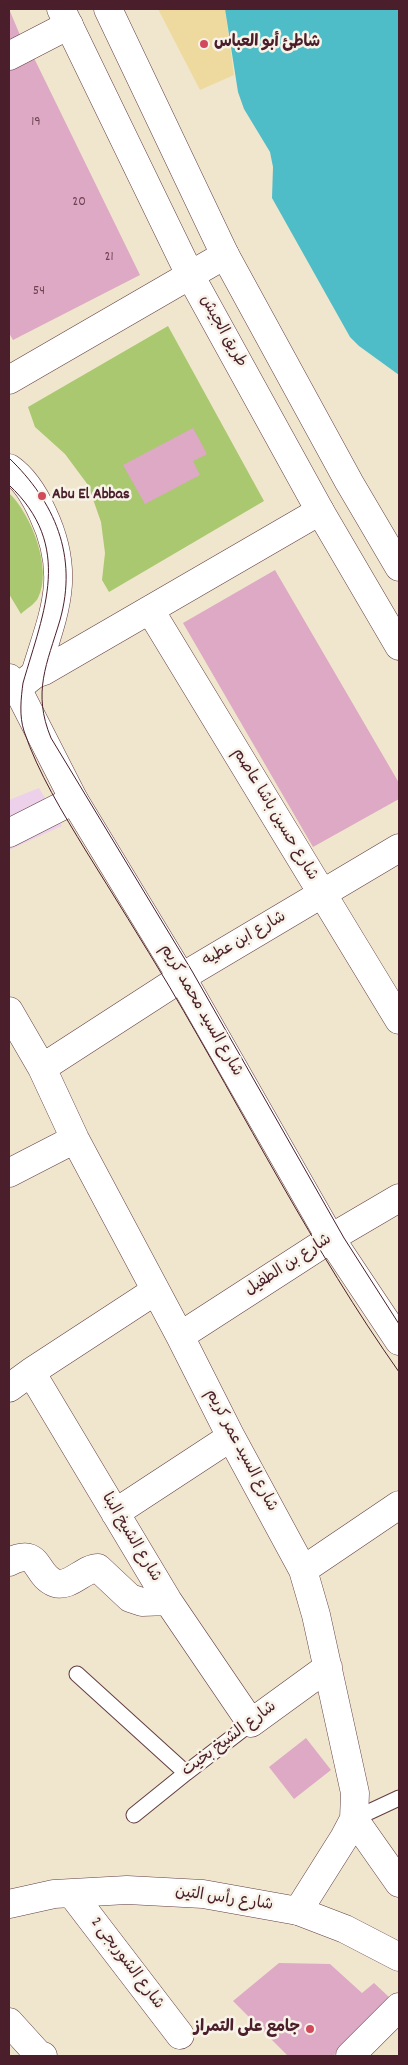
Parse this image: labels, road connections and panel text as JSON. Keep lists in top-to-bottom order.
{
  "streets": {
    "main road": [
      "طريق الجيش",
      "شارع حسين باشا عاصم",
      "شارع ابن عطيه",
      "شارع السيد محمد كريم",
      "شارع بن الطفيل",
      "شارع السيد عمر كريم",
      "شارع الشيخ البنا",
      "شارع الشيخ بخيت",
      "شارع رأس التين",
      "شارع الشوربجى 2"
    ]
  },
  "crossings": [
    ["شارع حسين باشا عاصم", "شارع ابن عطيه"],
    ["شارع ابن عطيه", "شارع السيد محمد كريم"],
    ["شارع ابن عطيه", "شارع السيد عمر كريم"],
    ["شارع السيد محمد كريم", "شارع بن الطفيل"],
    ["شارع بن الطفيل", "شارع السيد عمر كريم"],
    ["شارع السيد عمر كريم", "شارع الشيخ بخيت"],
    ["شارع السيد عمر كريم", "شارع رأس التين"],
    ["شارع الشيخ البنا", "شارع الشيخ بخيت"],
    ["شارع رأس التين", "شارع الشوربجى 2"]
  ],
  "places": ["شاطئ أبو العباس", "Abu El Abbas", "جامع على التمراز"],
  "house_numbers": [
    "19",
    "20",
    "21",
    "54"
  ]
}
